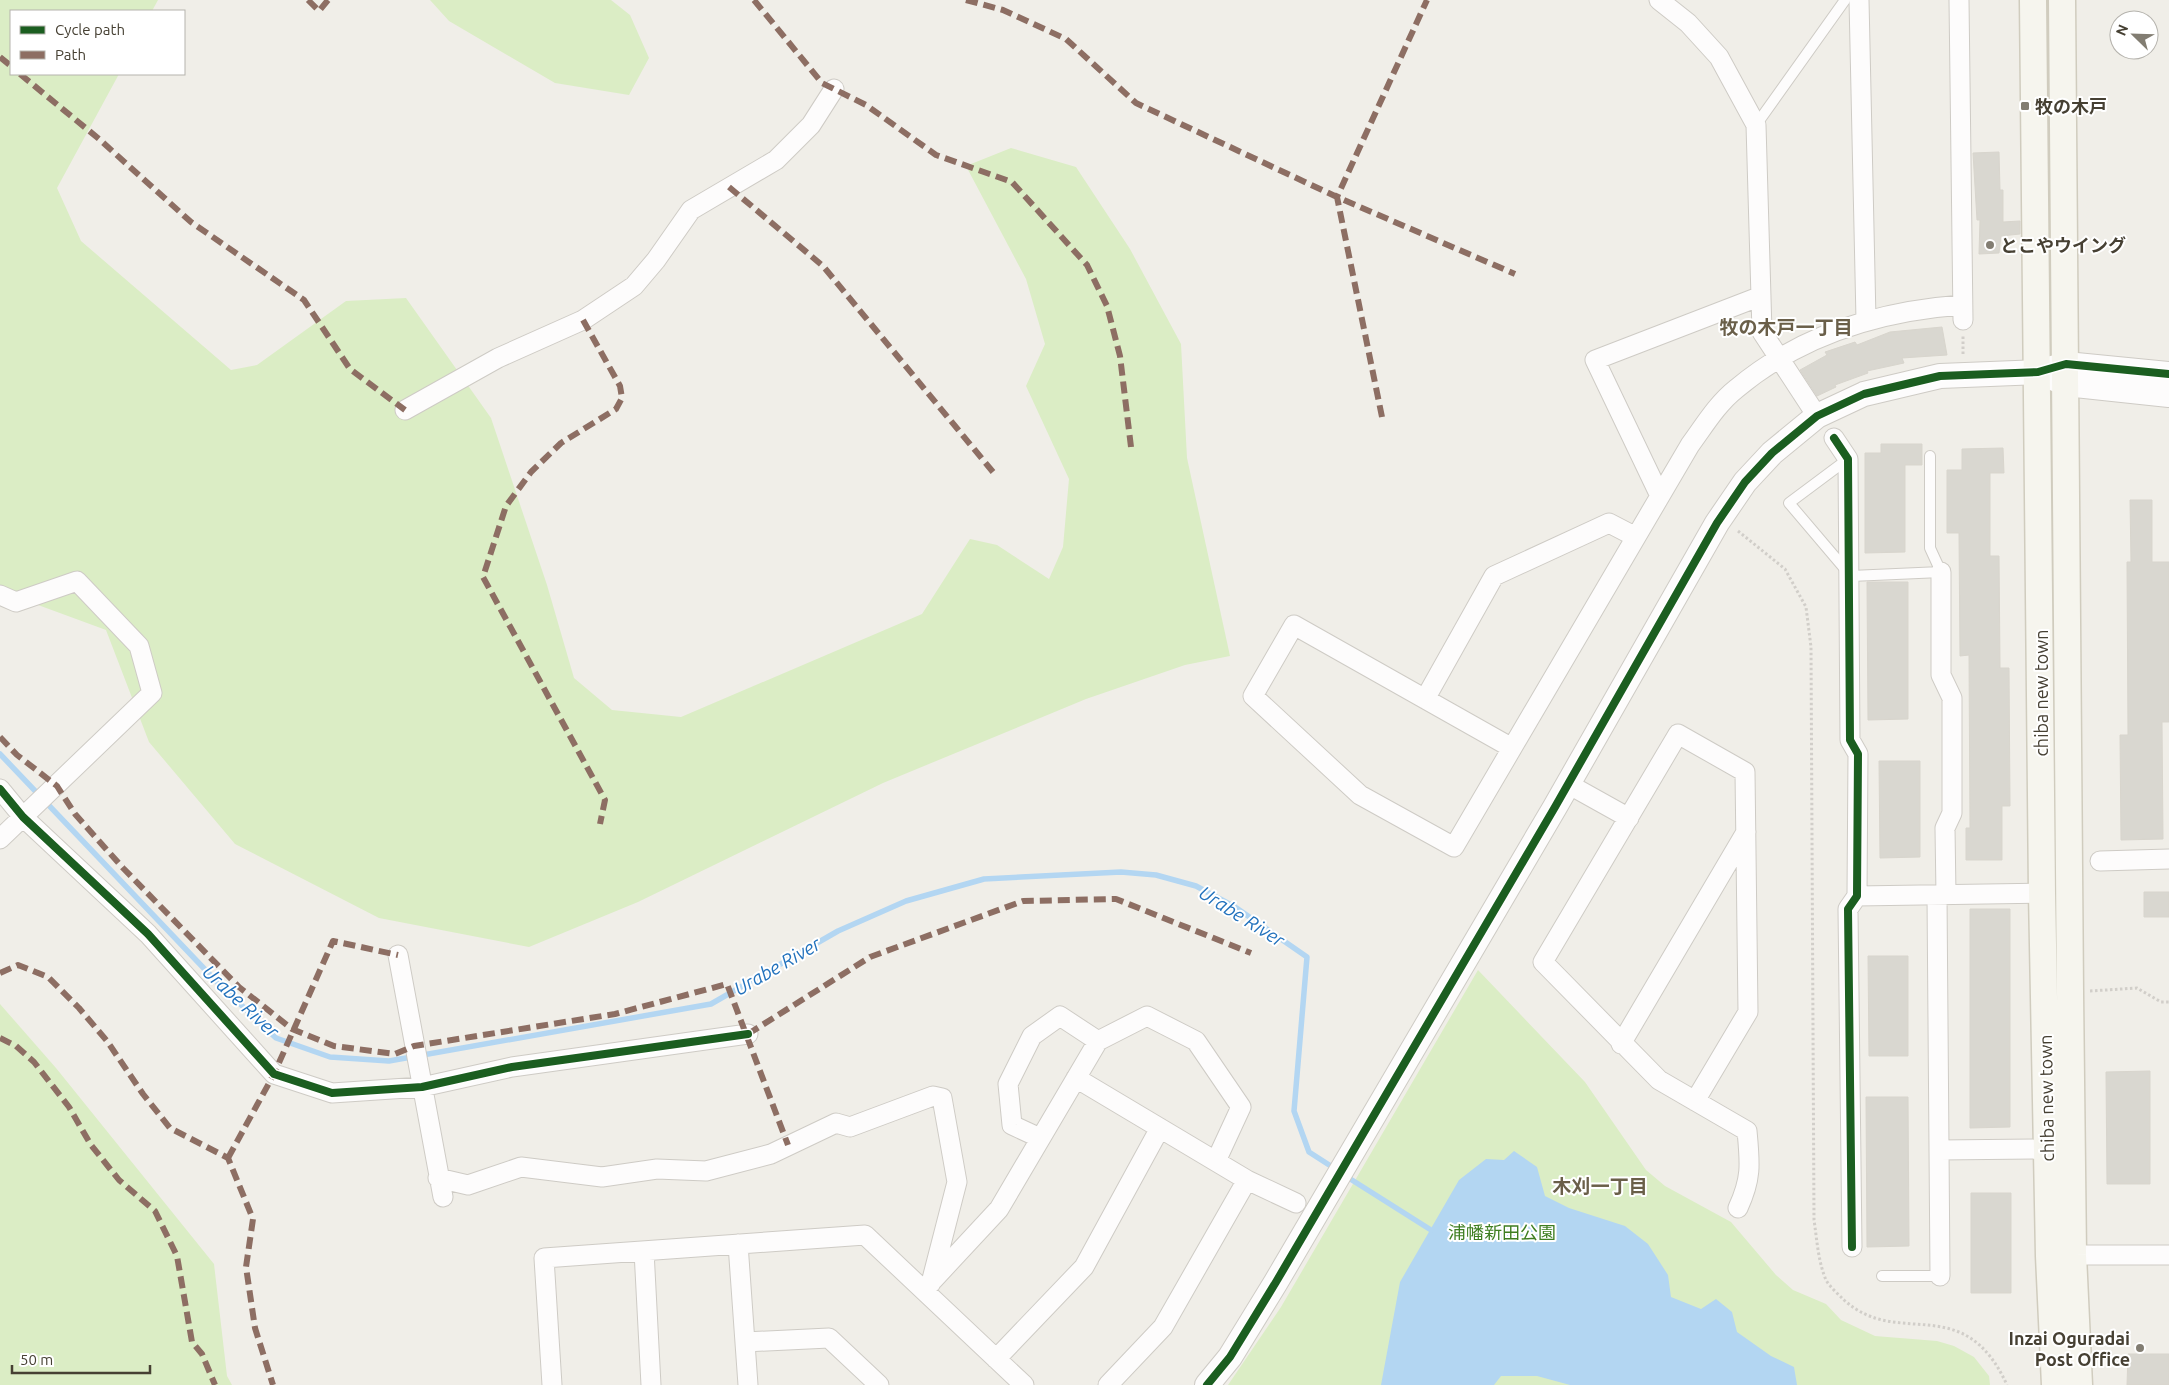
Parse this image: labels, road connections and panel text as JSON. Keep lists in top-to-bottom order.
{
  "streets": {
    "main road": ["chiba new town"]
  },
  "districts": ["牧の木戸一丁目", "木刈一丁目"],
  "water": ["Urabe River"],
  "parks": ["浦幡新田公園"],
  "places": {
    "transit": ["牧の木戸"],
    "other": ["とこやウイング", "Inzai Oguradai Post Office"]
  },
  "legend": ["Cycle path", "Path"],
  "scale_bar": "50 m",
  "north": "top left"
}
